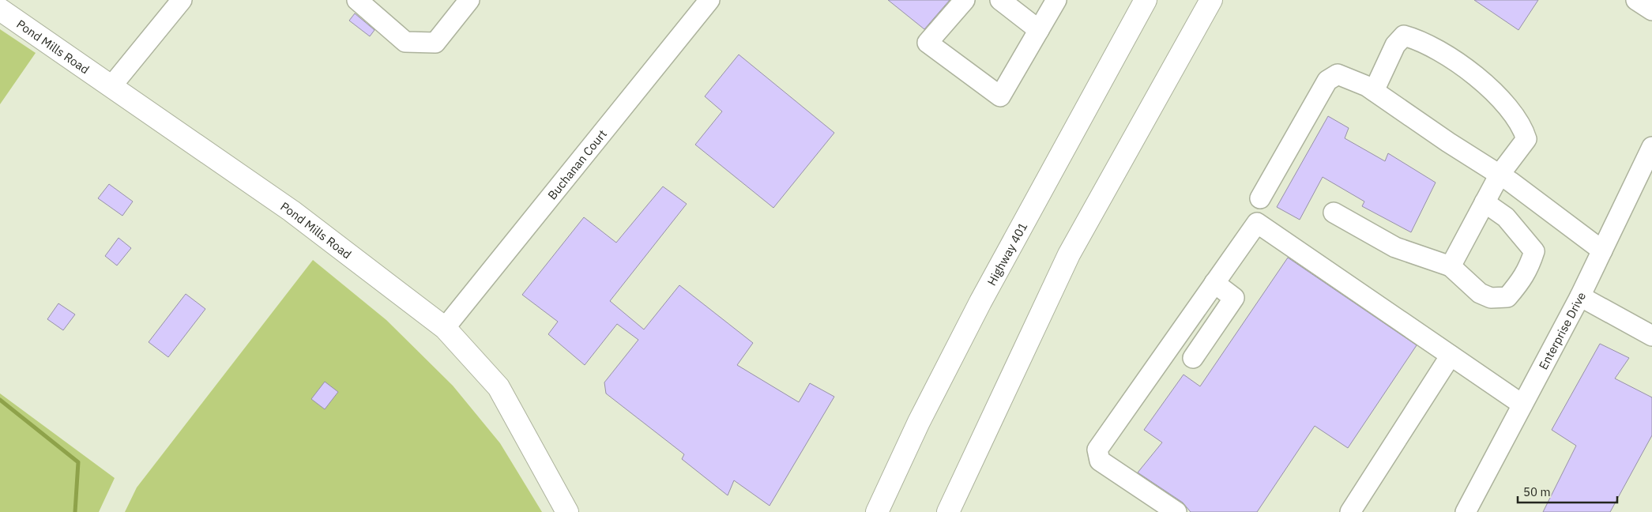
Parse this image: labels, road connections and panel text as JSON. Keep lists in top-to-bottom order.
{
  "streets": {
    "main road": ["Pond Mills Road", "Highway 401"],
    "street": ["Buchanan Court", "Enterprise Drive"]
  },
  "crossings": [
    ["Pond Mills Road", "Buchanan Court"]
  ],
  "scale_bar": "50 m"
}
